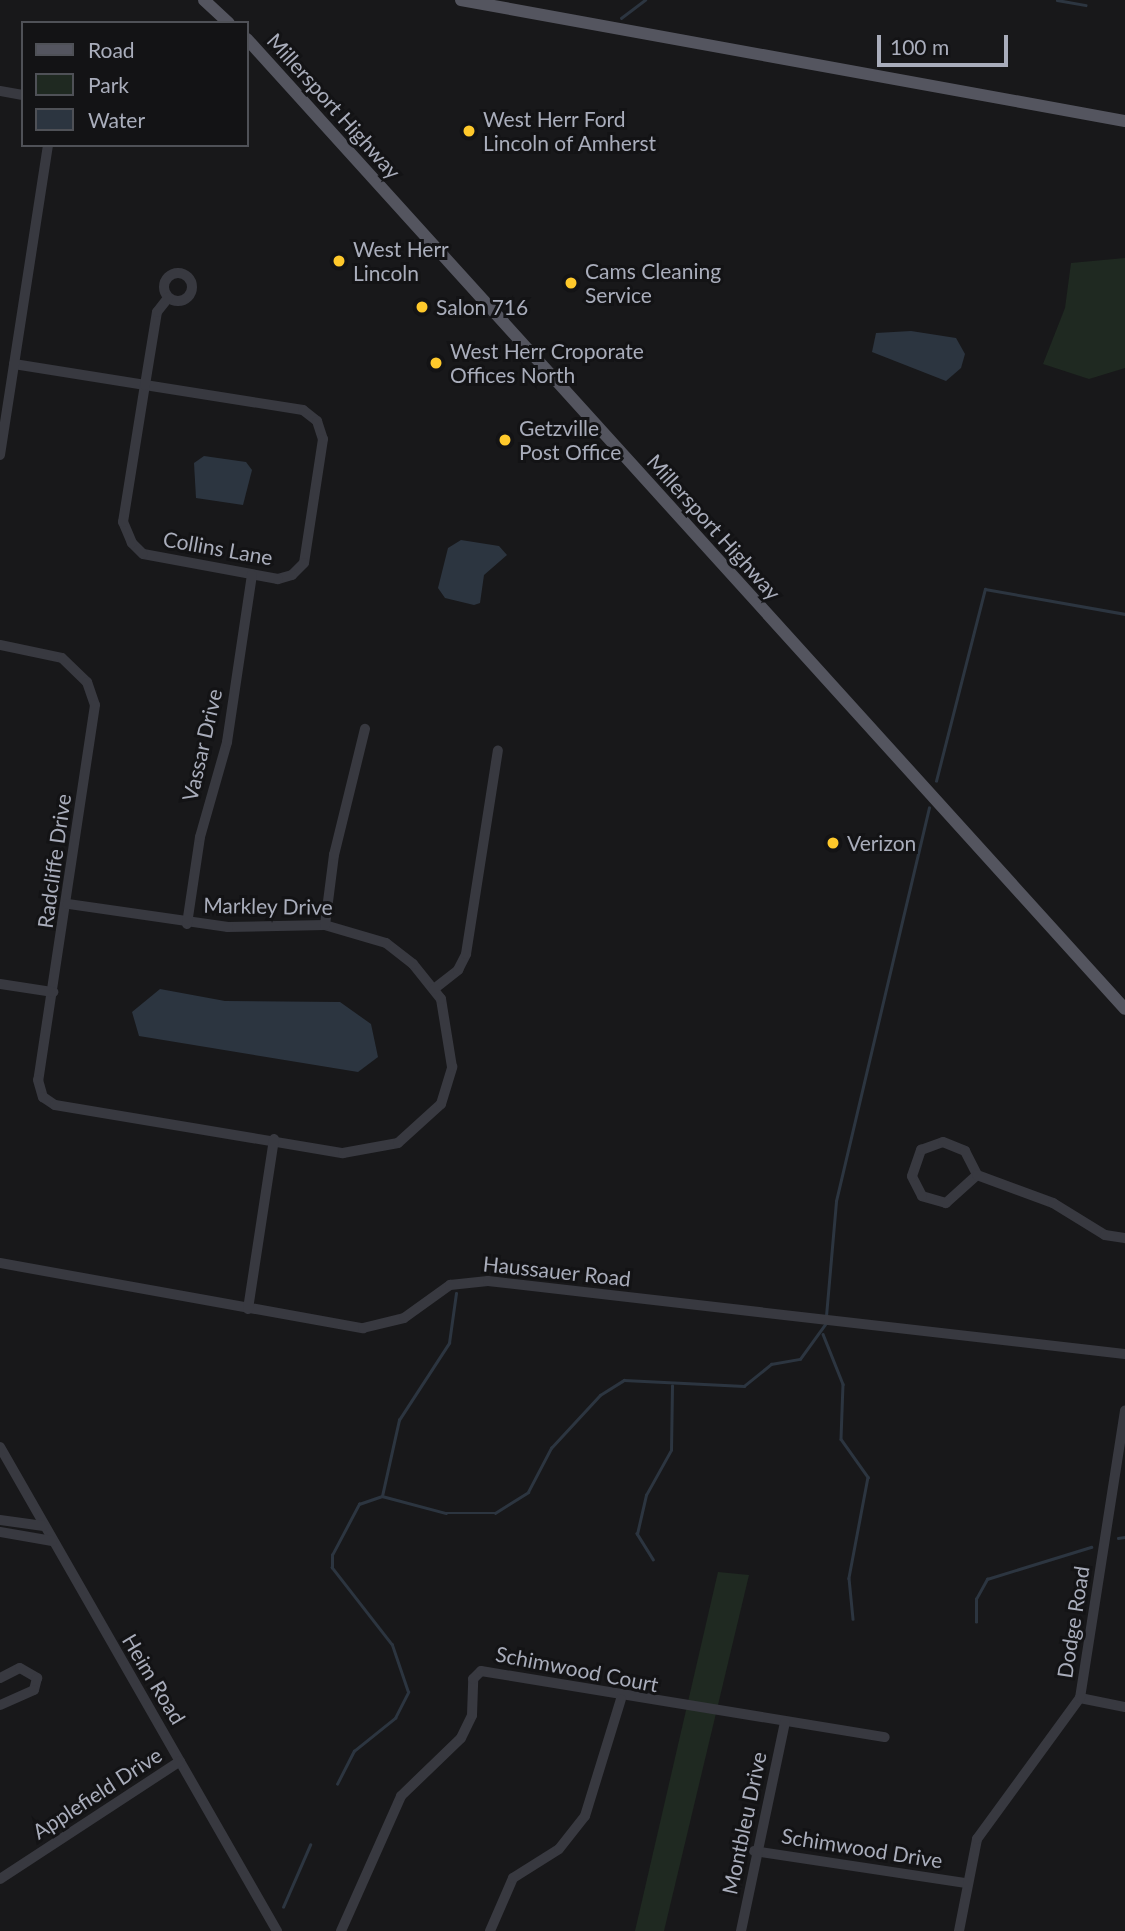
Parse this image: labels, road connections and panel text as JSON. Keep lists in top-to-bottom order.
{
  "streets": {
    "main road": ["Millersport Highway"],
    "street": [
      "Collins Lane",
      "Vassar Drive",
      "Radcliffe Drive",
      "Markley Drive",
      "Haussauer Road",
      "Dodge Road",
      "Schimwood Court",
      "Heim Road",
      "Applefield Drive",
      "Montbleu Drive",
      "Schimwood Drive"
    ]
  },
  "crossings": [
    ["Collins Lane", "Vassar Drive"],
    ["Vassar Drive", "Markley Drive"],
    ["Radcliffe Drive", "Markley Drive"],
    ["Dodge Road", "Schimwood Drive"],
    ["Schimwood Court", "Montbleu Drive"],
    ["Heim Road", "Applefield Drive"],
    ["Montbleu Drive", "Schimwood Drive"]
  ],
  "places": [
    "West Herr Ford Lincoln of Amherst",
    "West Herr Lincoln",
    "Cams Cleaning Service",
    "Salon 716",
    "West Herr Croporate Offices North",
    "Getzville Post Office",
    "Verizon"
  ],
  "legend": ["Road", "Park", "Water"],
  "scale_bar": "100 m"
}
